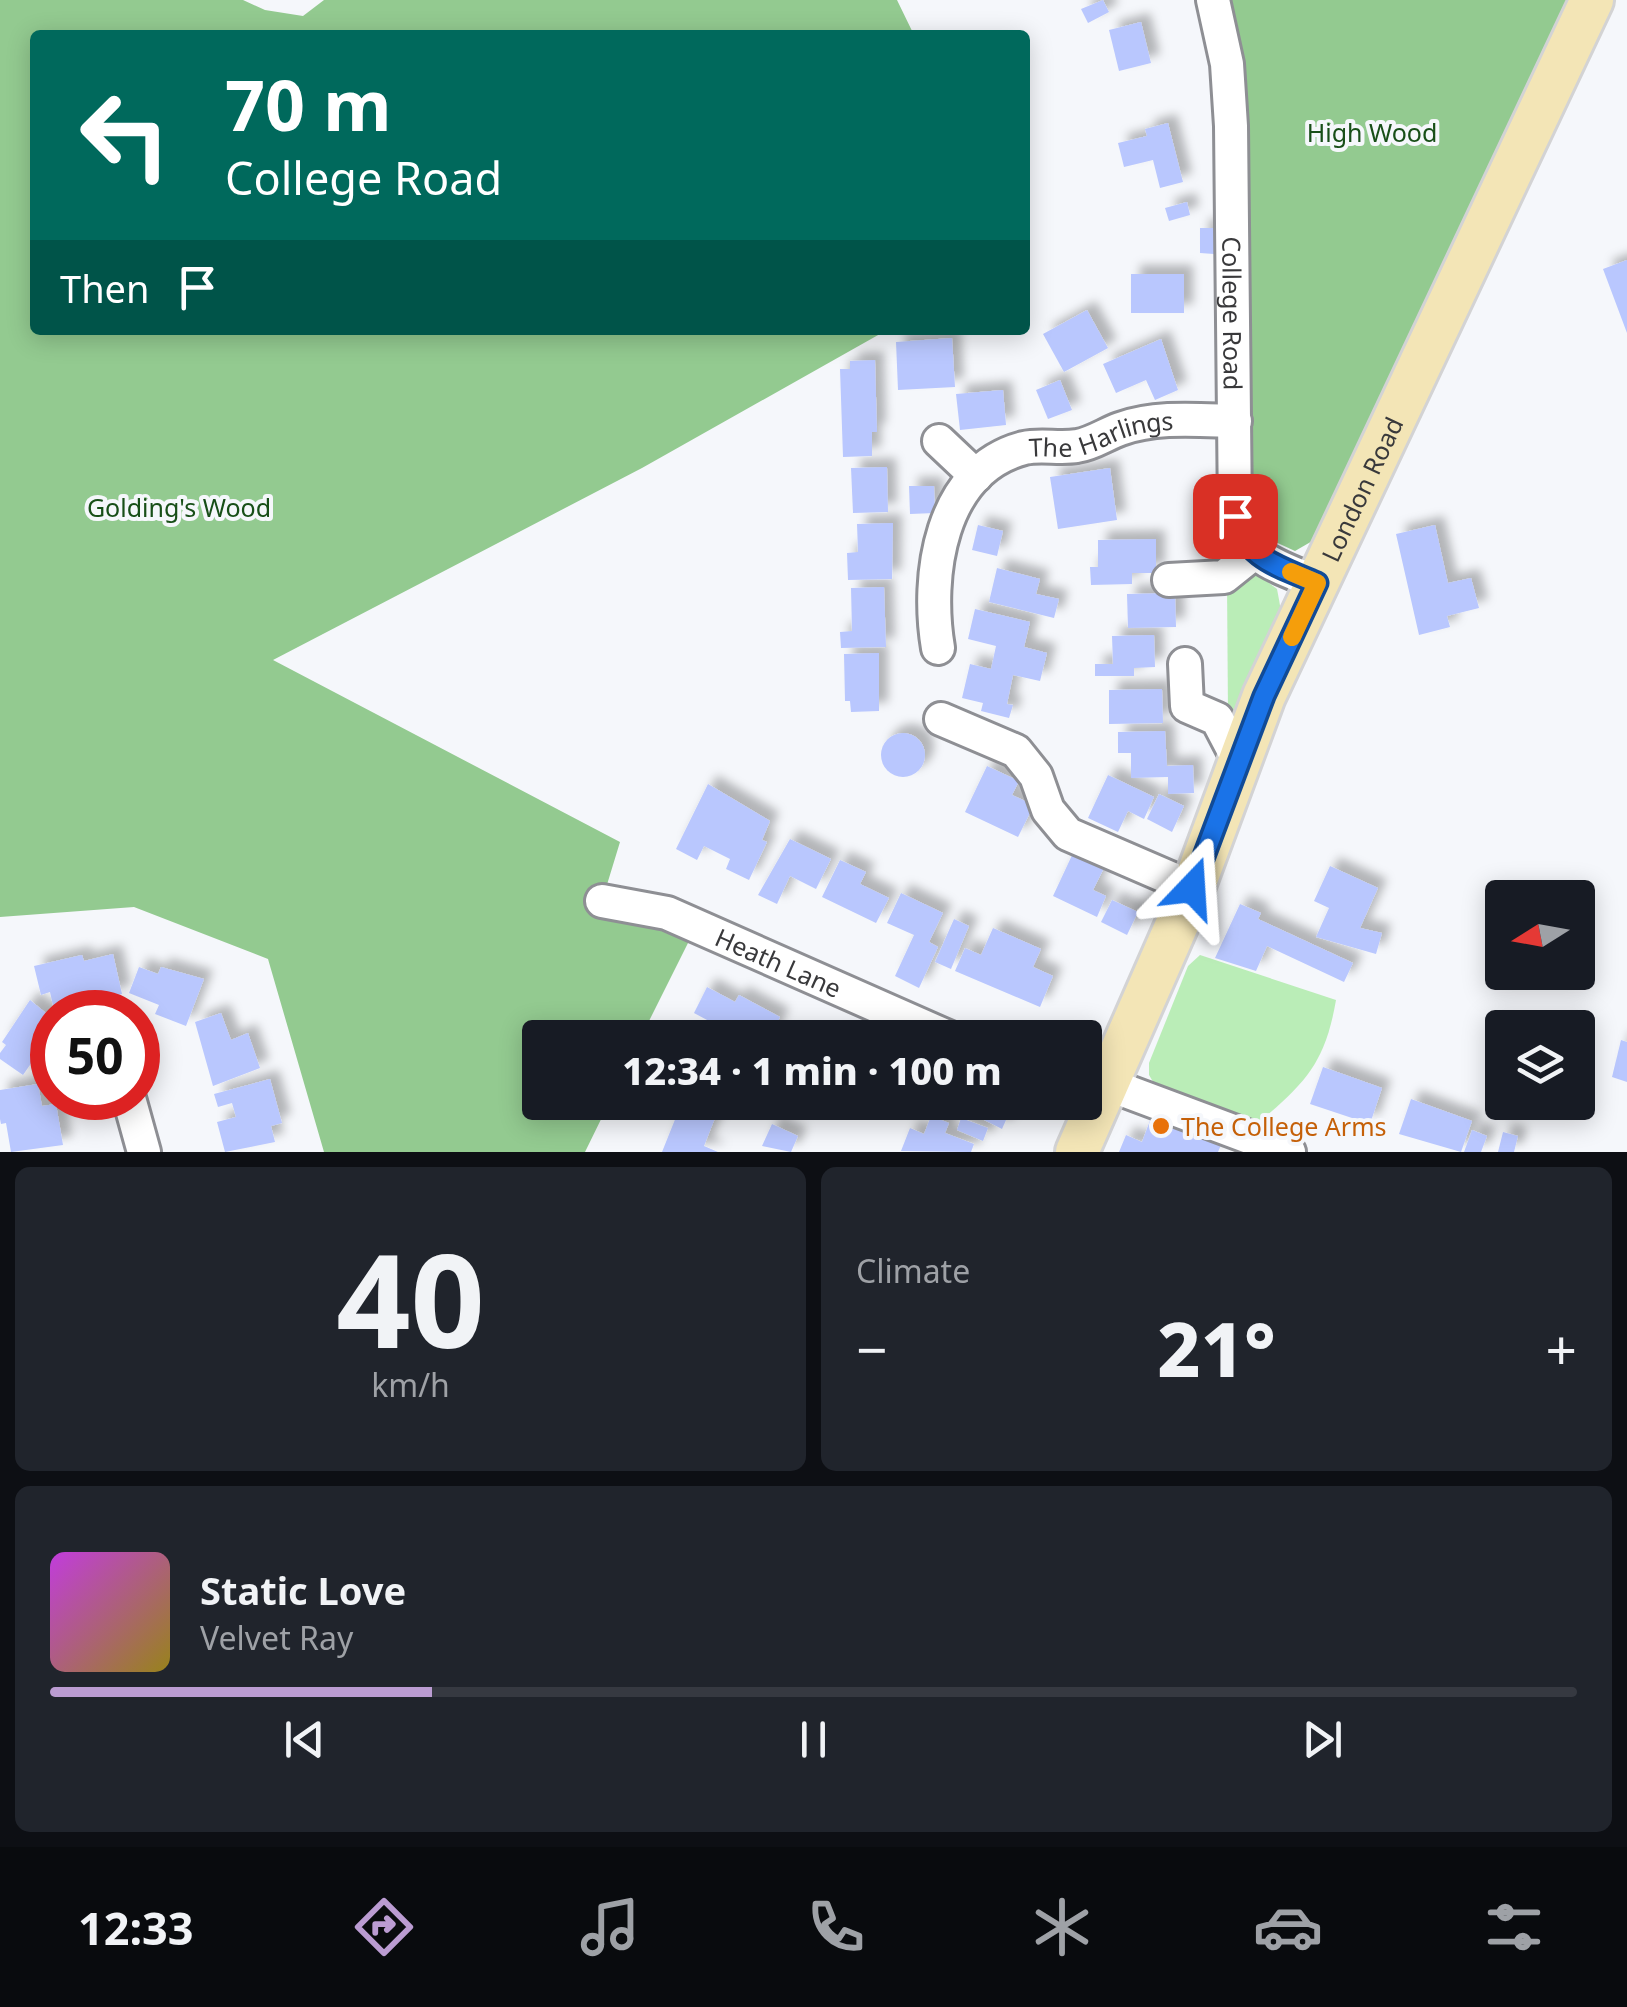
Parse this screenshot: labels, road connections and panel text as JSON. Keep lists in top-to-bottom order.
{
  "streets": {
    "main road": ["London Road"],
    "street": ["College Road", "The Harlings", "Heath Lane"]
  },
  "crossings": [
    ["College Road", "The Harlings"]
  ],
  "parks": ["High Wood", "Golding's Wood"],
  "places": ["The College Arms"],
  "north": "left",
  "page": {
    "turn": ["70 m", "College Road"],
    "then": "Then",
    "limit": "50",
    "trip": "12:34 · 1 min · 100 m",
    "tile": [
      ["40", "km/h"],
      "Climate"
    ],
    "heat": ["−", "21°", "+"],
    "song": ["Static Love", "Velvet Ray"],
    "tabs": "12:33"
  }
}
